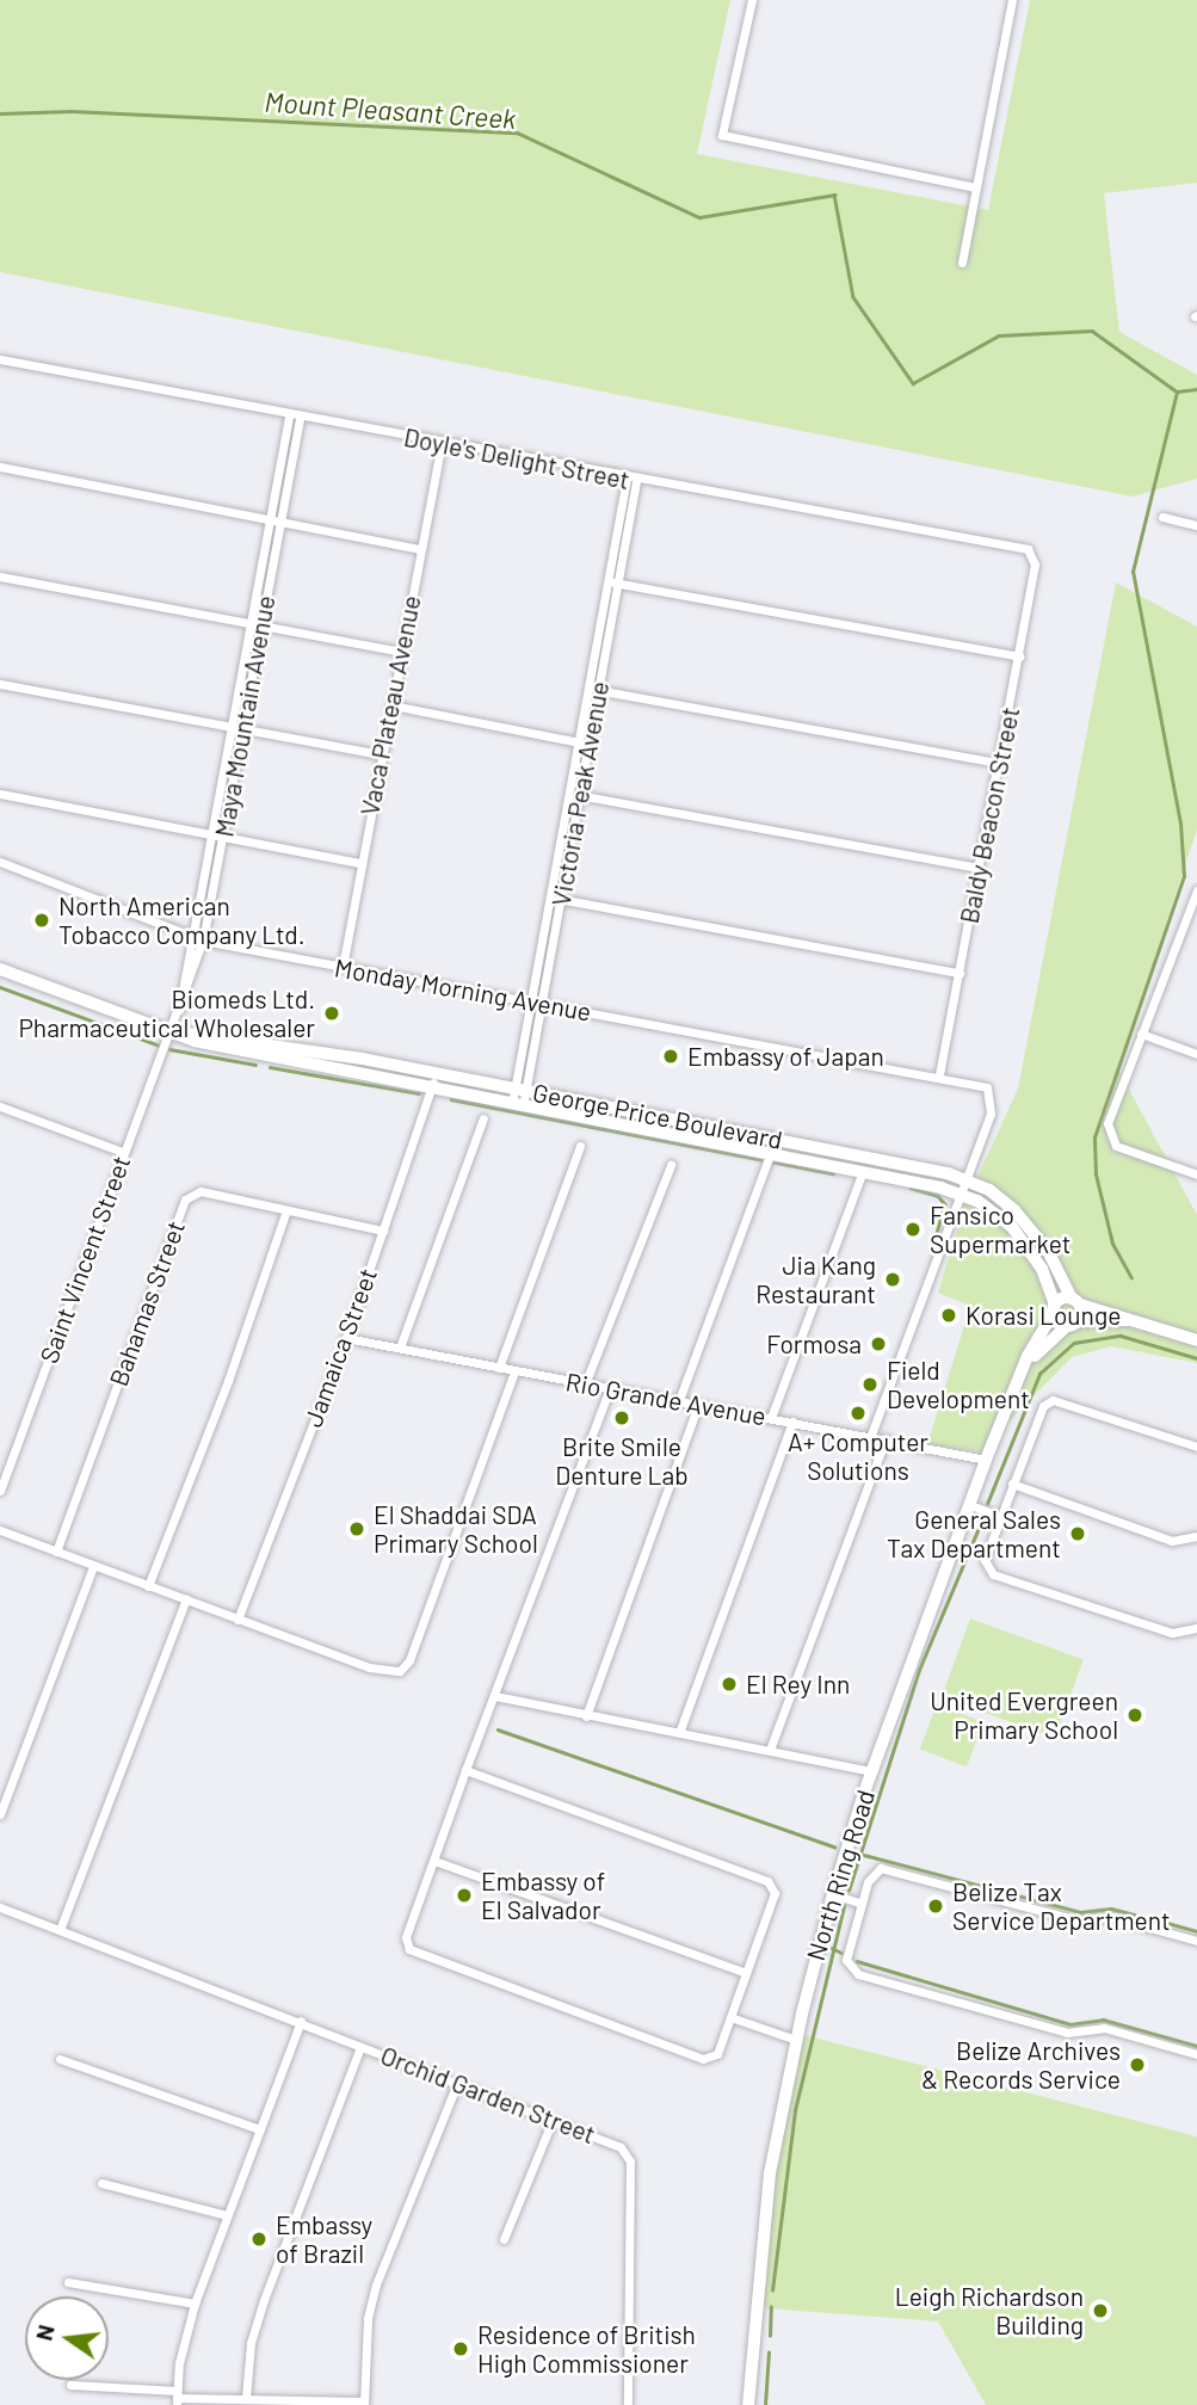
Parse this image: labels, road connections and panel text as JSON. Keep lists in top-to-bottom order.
{
  "streets": {
    "main road": ["George Price Boulevard", "North Ring Road"],
    "street": [
      "Doyle's Delight Street",
      "Vaca Plateau Avenue",
      "Maya Mountain Avenue",
      "Victoria Peak Avenue",
      "Baldy Beacon Street",
      "Monday Morning Avenue",
      "Saint Vincent Street",
      "Bahamas Street",
      "Jamaica Street",
      "Rio Grande Avenue",
      "Orchid Garden Street"
    ]
  },
  "crossings": [
    ["Doyle's Delight Street", "Vaca Plateau Avenue"],
    ["Doyle's Delight Street", "Maya Mountain Avenue"],
    ["Doyle's Delight Street", "Victoria Peak Avenue"],
    ["Doyle's Delight Street", "Baldy Beacon Street"],
    ["Vaca Plateau Avenue", "Monday Morning Avenue"],
    ["Maya Mountain Avenue", "Monday Morning Avenue"],
    ["Maya Mountain Avenue", "George Price Boulevard"],
    ["Maya Mountain Avenue", "Saint Vincent Street"],
    ["Victoria Peak Avenue", "Monday Morning Avenue"],
    ["Victoria Peak Avenue", "George Price Boulevard"],
    ["Baldy Beacon Street", "Monday Morning Avenue"],
    ["Monday Morning Avenue", "George Price Boulevard"],
    ["George Price Boulevard", "Saint Vincent Street"],
    ["George Price Boulevard", "Jamaica Street"],
    ["George Price Boulevard", "North Ring Road"],
    ["Bahamas Street", "Jamaica Street"],
    ["Jamaica Street", "Rio Grande Avenue"],
    ["Rio Grande Avenue", "North Ring Road"]
  ],
  "water": ["Mount Pleasant Creek"],
  "places": [
    "North American Tobacco Company Ltd.",
    "Biomeds Ltd. Pharmaceutical Wholesaler",
    "Embassy of Japan",
    "Fansico Supermarket",
    "Jia Kang Restaurant",
    "Korasi Lounge",
    "Formosa",
    "Field Development",
    "A+ Computer Solutions",
    "Brite Smile Denture Lab",
    "El Shaddai SDA Primary School",
    "General Sales Tax Department",
    "El Rey Inn",
    "United Evergreen Primary School",
    "Embassy of El Salvador",
    "Belize Tax Service Department",
    "Belize Archives & Records Service",
    "Embassy of Brazil",
    "Leigh Richardson Building",
    "Residence of British High Commissioner"
  ],
  "north": "left"
}
